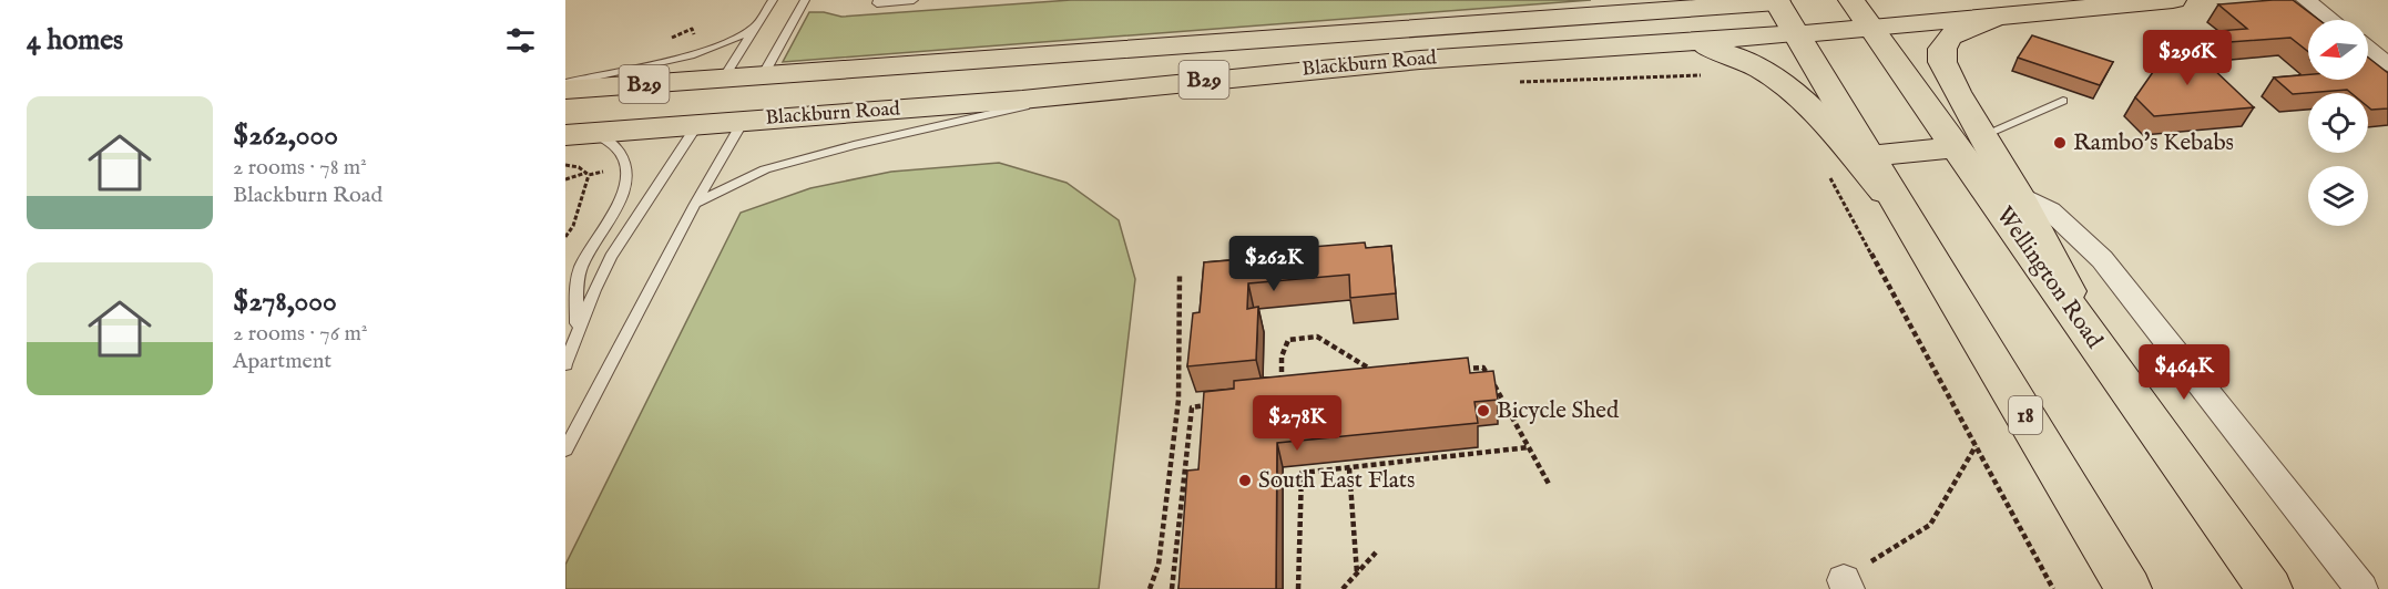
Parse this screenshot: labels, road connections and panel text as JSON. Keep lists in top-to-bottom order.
{
  "streets": {
    "main road": [
      "Blackburn Road",
      "B29",
      "Wellington Road",
      "18"
    ]
  },
  "crossings": [
    ["Blackburn Road", "Wellington Road"],
    ["Blackburn Road", "18"]
  ],
  "places": ["Rambo's Kebabs", "Bicycle Shed", "South East Flats"],
  "north": "left",
  "page": {
    "heading": "4 homes",
    "price": [
      "$296K",
      "$262K",
      "$464K",
      "$278K"
    ],
    "list": [
      {
        "name": "$262,000",
        "note": "2 rooms · 78 m² · Blackburn Road"
      },
      {
        "name": "$278,000",
        "note": "2 rooms · 76 m² · Apartment"
      }
    ]
  }
}
